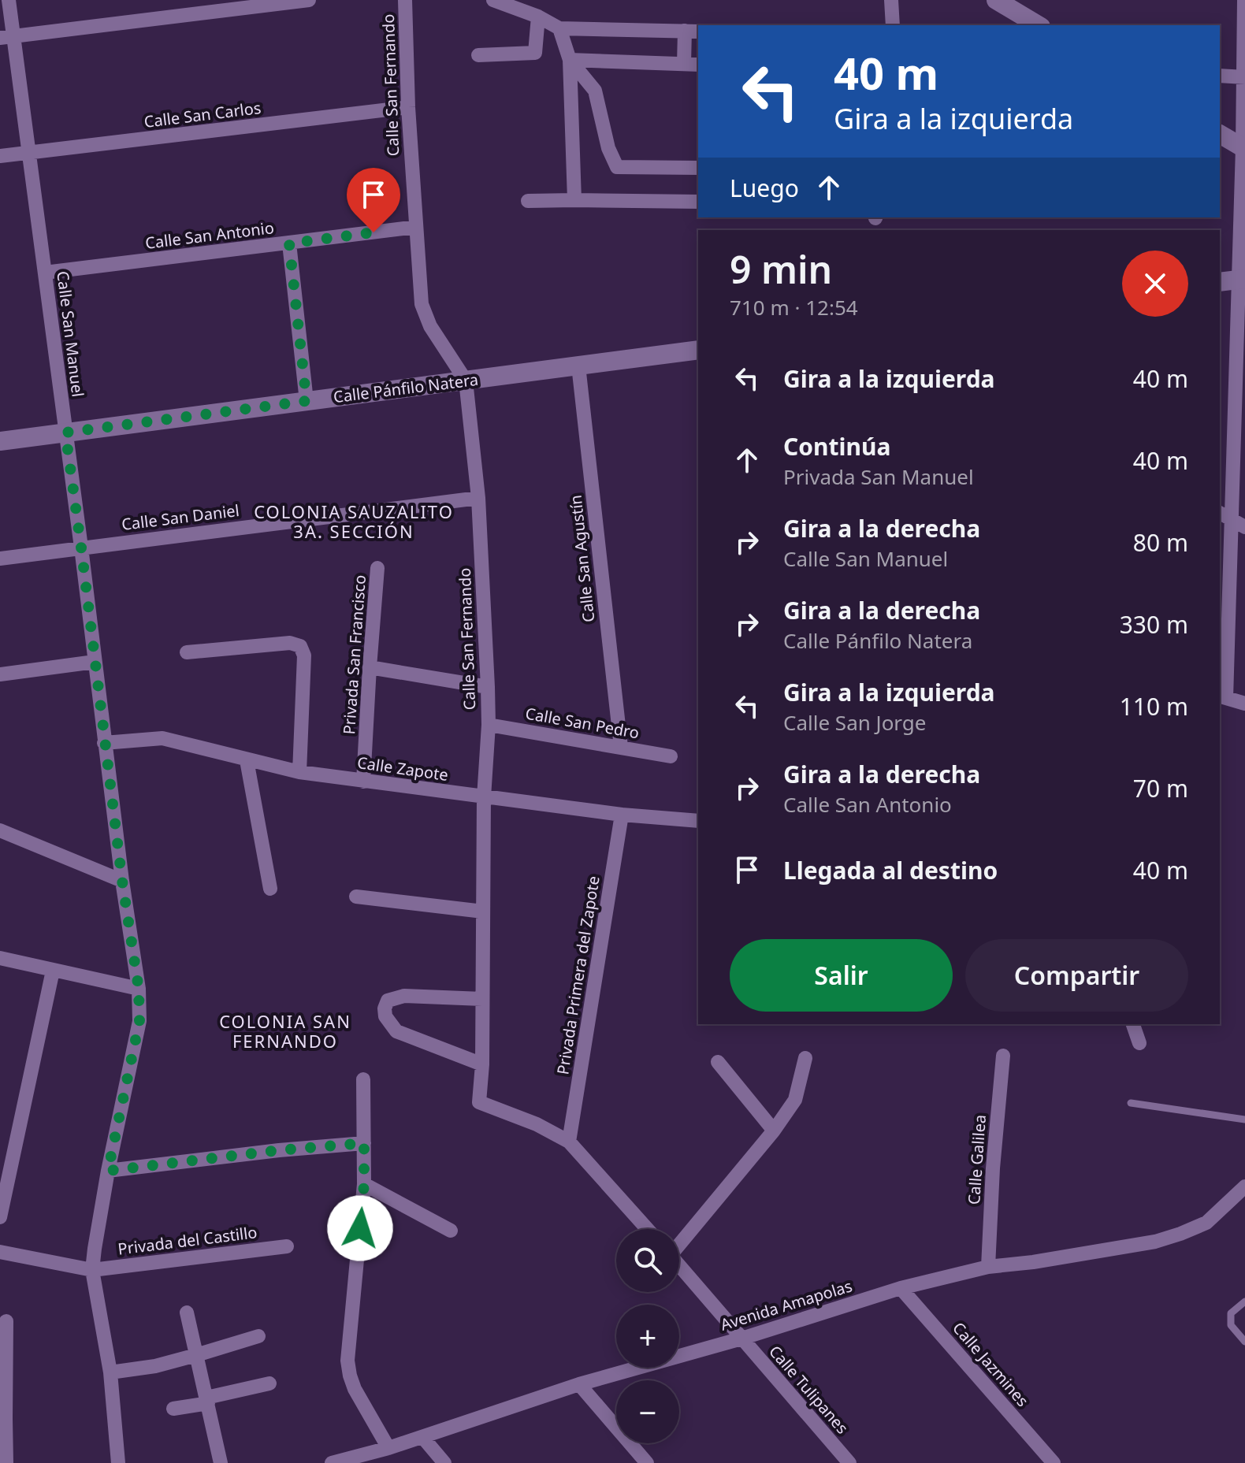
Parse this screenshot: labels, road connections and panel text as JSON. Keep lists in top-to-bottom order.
{
  "streets": {
    "main road": ["Calle Pánfilo Natera"],
    "street": [
      "Calle San Fernando",
      "Calle San Carlos",
      "Calle San Antonio",
      "Calle San Manuel",
      "Calle San Daniel",
      "Calle San Agustín",
      "Privada San Francisco",
      "Calle San Pedro",
      "Calle Zapote",
      "Privada Primera del Zapote",
      "Calle Galilea",
      "Privada del Castillo",
      "Avenida Amapolas",
      "Calle Jazmines",
      "Calle Tulipanes"
    ]
  },
  "crossings": [
    ["Calle San Fernando", "Calle San Carlos"],
    ["Calle San Fernando", "Calle San Antonio"],
    ["Calle San Fernando", "Calle Pánfilo Natera"],
    ["Calle San Fernando", "Calle San Daniel"],
    ["Calle San Fernando", "Calle San Pedro"],
    ["Calle San Fernando", "Calle Zapote"],
    ["Calle San Fernando", "Privada Primera del Zapote"],
    ["Calle San Carlos", "Calle San Manuel"],
    ["Calle San Antonio", "Calle San Manuel"],
    ["Calle San Manuel", "Calle Pánfilo Natera"],
    ["Calle San Manuel", "Calle San Daniel"],
    ["Calle San Manuel", "Calle Zapote"],
    ["Calle San Manuel", "Privada del Castillo"],
    ["Calle Pánfilo Natera", "Calle San Agustín"],
    ["Calle San Agustín", "Calle San Pedro"],
    ["Privada San Francisco", "Calle Zapote"],
    ["Calle Zapote", "Privada Primera del Zapote"],
    ["Calle Galilea", "Avenida Amapolas"],
    ["Avenida Amapolas", "Calle Jazmines"],
    ["Avenida Amapolas", "Calle Tulipanes"]
  ],
  "districts": ["COLONIA SAUZALITO 3A. SECCIÓN", "COLONIA SAN FERNANDO"],
  "page": {
    "turn": ["40 m", "Gira a la izquierda"],
    "then": "Luego",
    "heading": ["9 min", "710 m · 12:54"],
    "list": [
      {
        "name": "Gira a la izquierda",
        "value": "40 m"
      },
      {
        "name": "Continúa",
        "note": "Privada San Manuel",
        "value": "40 m"
      },
      {
        "name": "Gira a la derecha",
        "note": "Calle San Manuel",
        "value": "80 m"
      },
      {
        "name": "Gira a la derecha",
        "note": "Calle Pánfilo Natera",
        "value": "330 m"
      },
      {
        "name": "Gira a la izquierda",
        "note": "Calle San Jorge",
        "value": "110 m"
      },
      {
        "name": "Gira a la derecha",
        "note": "Calle San Antonio",
        "value": "70 m"
      },
      {
        "name": "Llegada al destino",
        "value": "40 m"
      }
    ],
    "buttons": ["Salir", "Compartir"],
    "map_buttons": ["+", "−"]
  }
}
